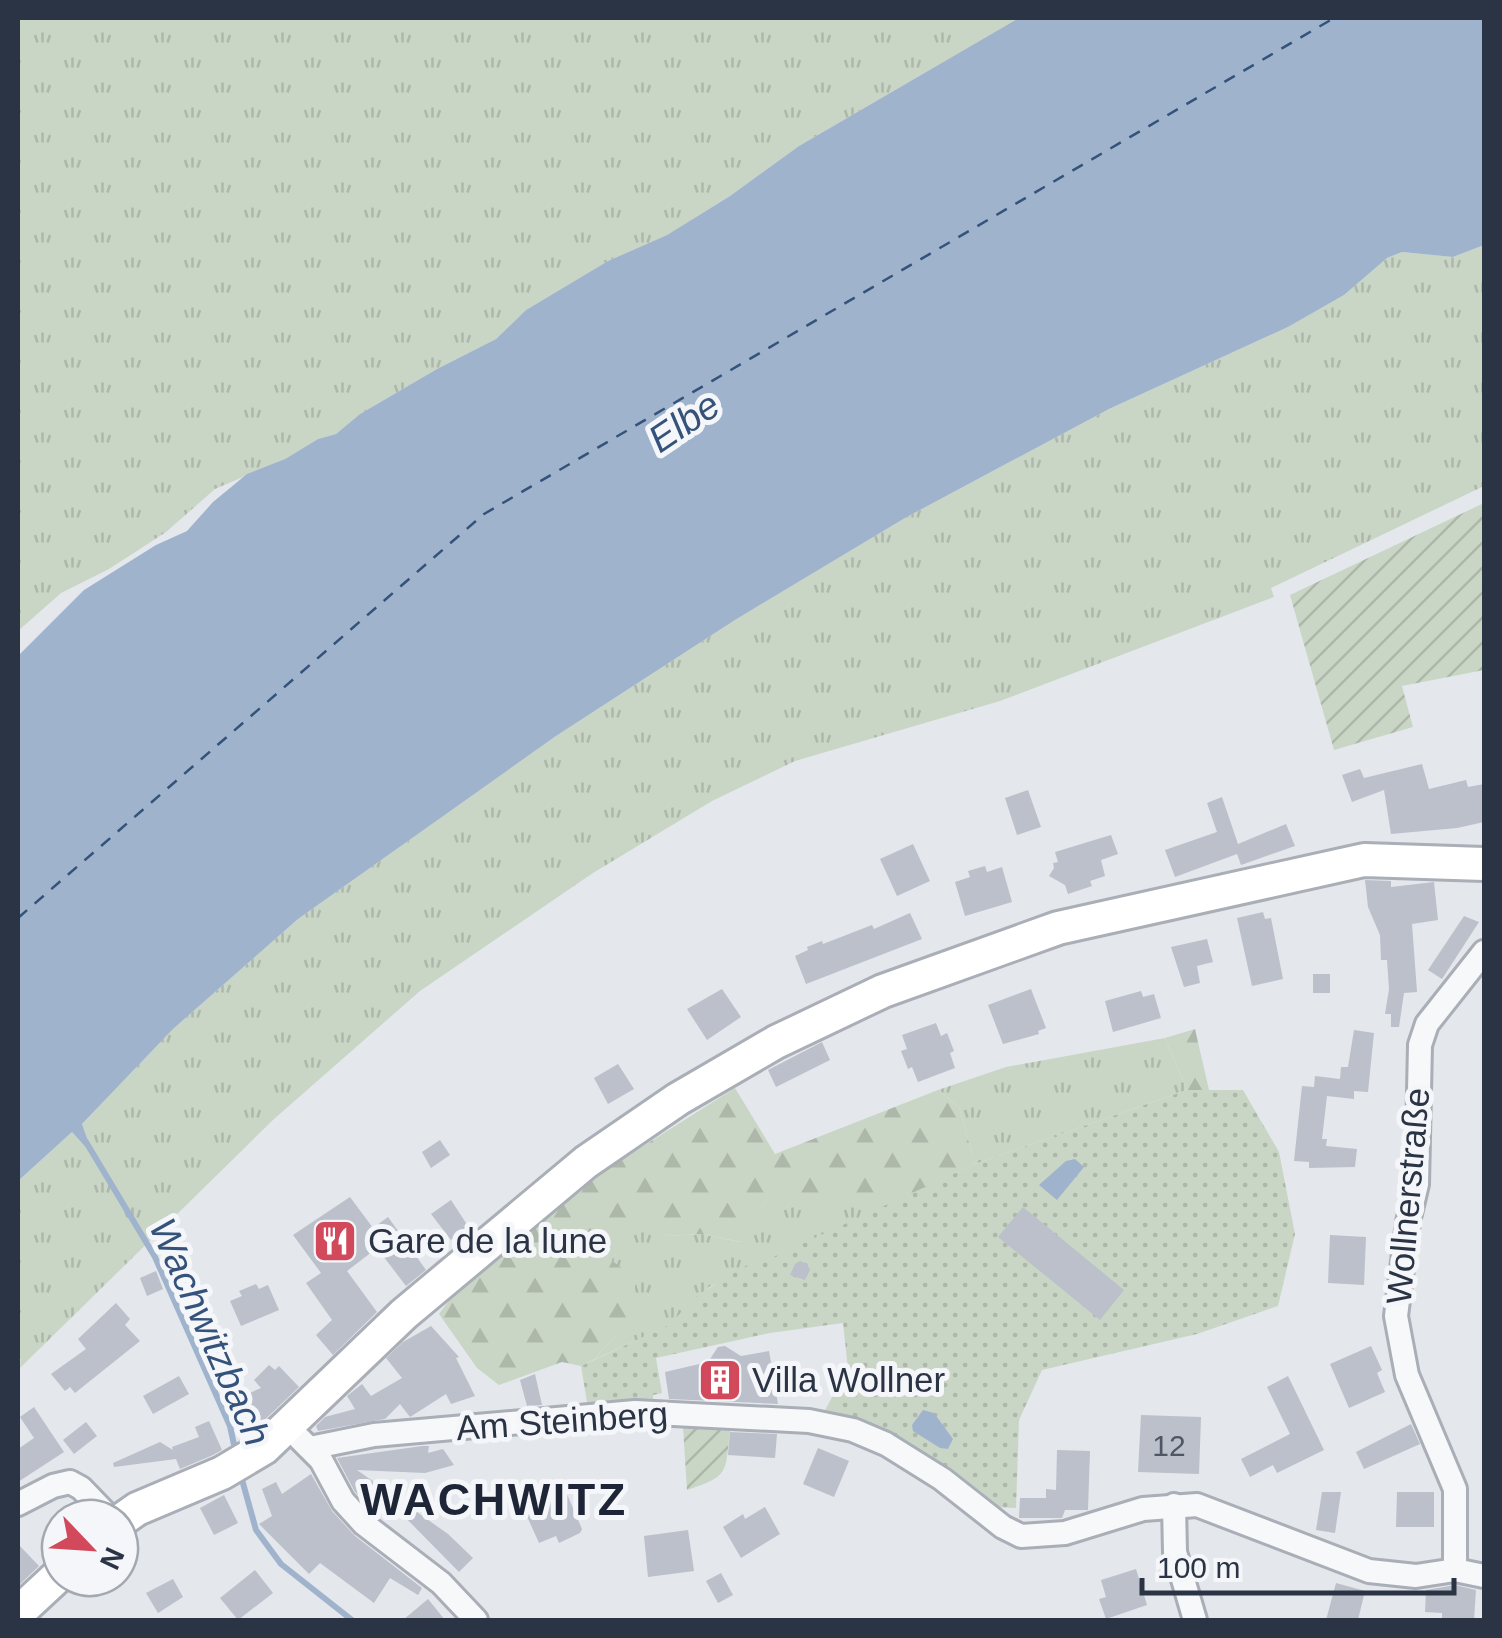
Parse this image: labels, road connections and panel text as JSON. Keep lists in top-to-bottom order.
{
  "streets": {
    "street": ["Wollnerstraße", "Am Steinberg"]
  },
  "crossings": [
    ["Wollnerstraße", "Am Steinberg"]
  ],
  "districts": ["WACHWITZ"],
  "water": ["Elbe", "Wachwitzbach"],
  "places": {
    "restaurant": ["Gare de la lune"],
    "building": ["Villa Wollner"]
  },
  "house_numbers": ["12"],
  "scale_bar": "100 m",
  "north": "bottom right"
}
